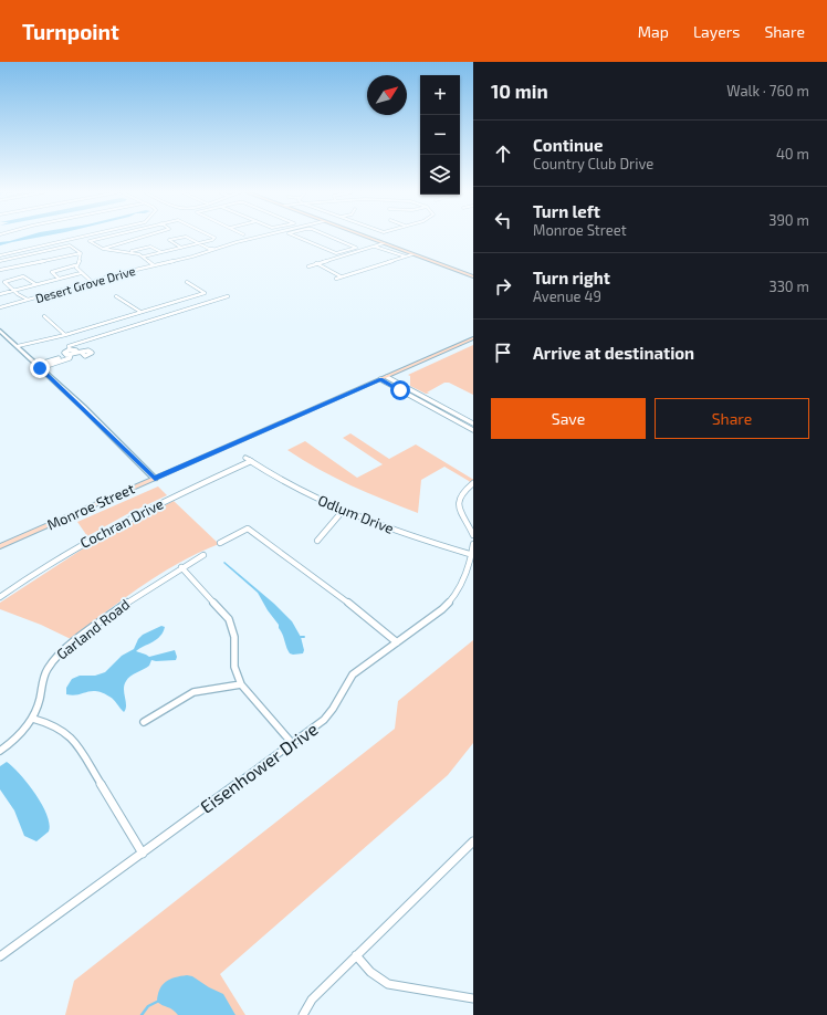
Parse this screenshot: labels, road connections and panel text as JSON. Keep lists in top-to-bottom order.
{
  "streets": {
    "main road": ["Monroe Street"],
    "street": [
      "Desert Grove Drive",
      "Odlum Drive",
      "Cochran Drive",
      "Garland Road",
      "Eisenhower Drive"
    ]
  },
  "crossings": [
    ["Odlum Drive", "Cochran Drive"],
    ["Odlum Drive", "Eisenhower Drive"]
  ],
  "north": "top right",
  "page": {
    "header": "Turnpoint",
    "nav": ["Map", "Layers", "Share"],
    "heading": ["10 min", "Walk · 760 m"],
    "map_buttons": ["+", "−"],
    "list": [
      ["Continue", "Country Club Drive", "40 m"],
      ["Turn left", "Monroe Street", "390 m"],
      ["Turn right", "Avenue 49", "330 m"],
      "Arrive at destination"
    ],
    "buttons": ["Save", "Share"]
  }
}
